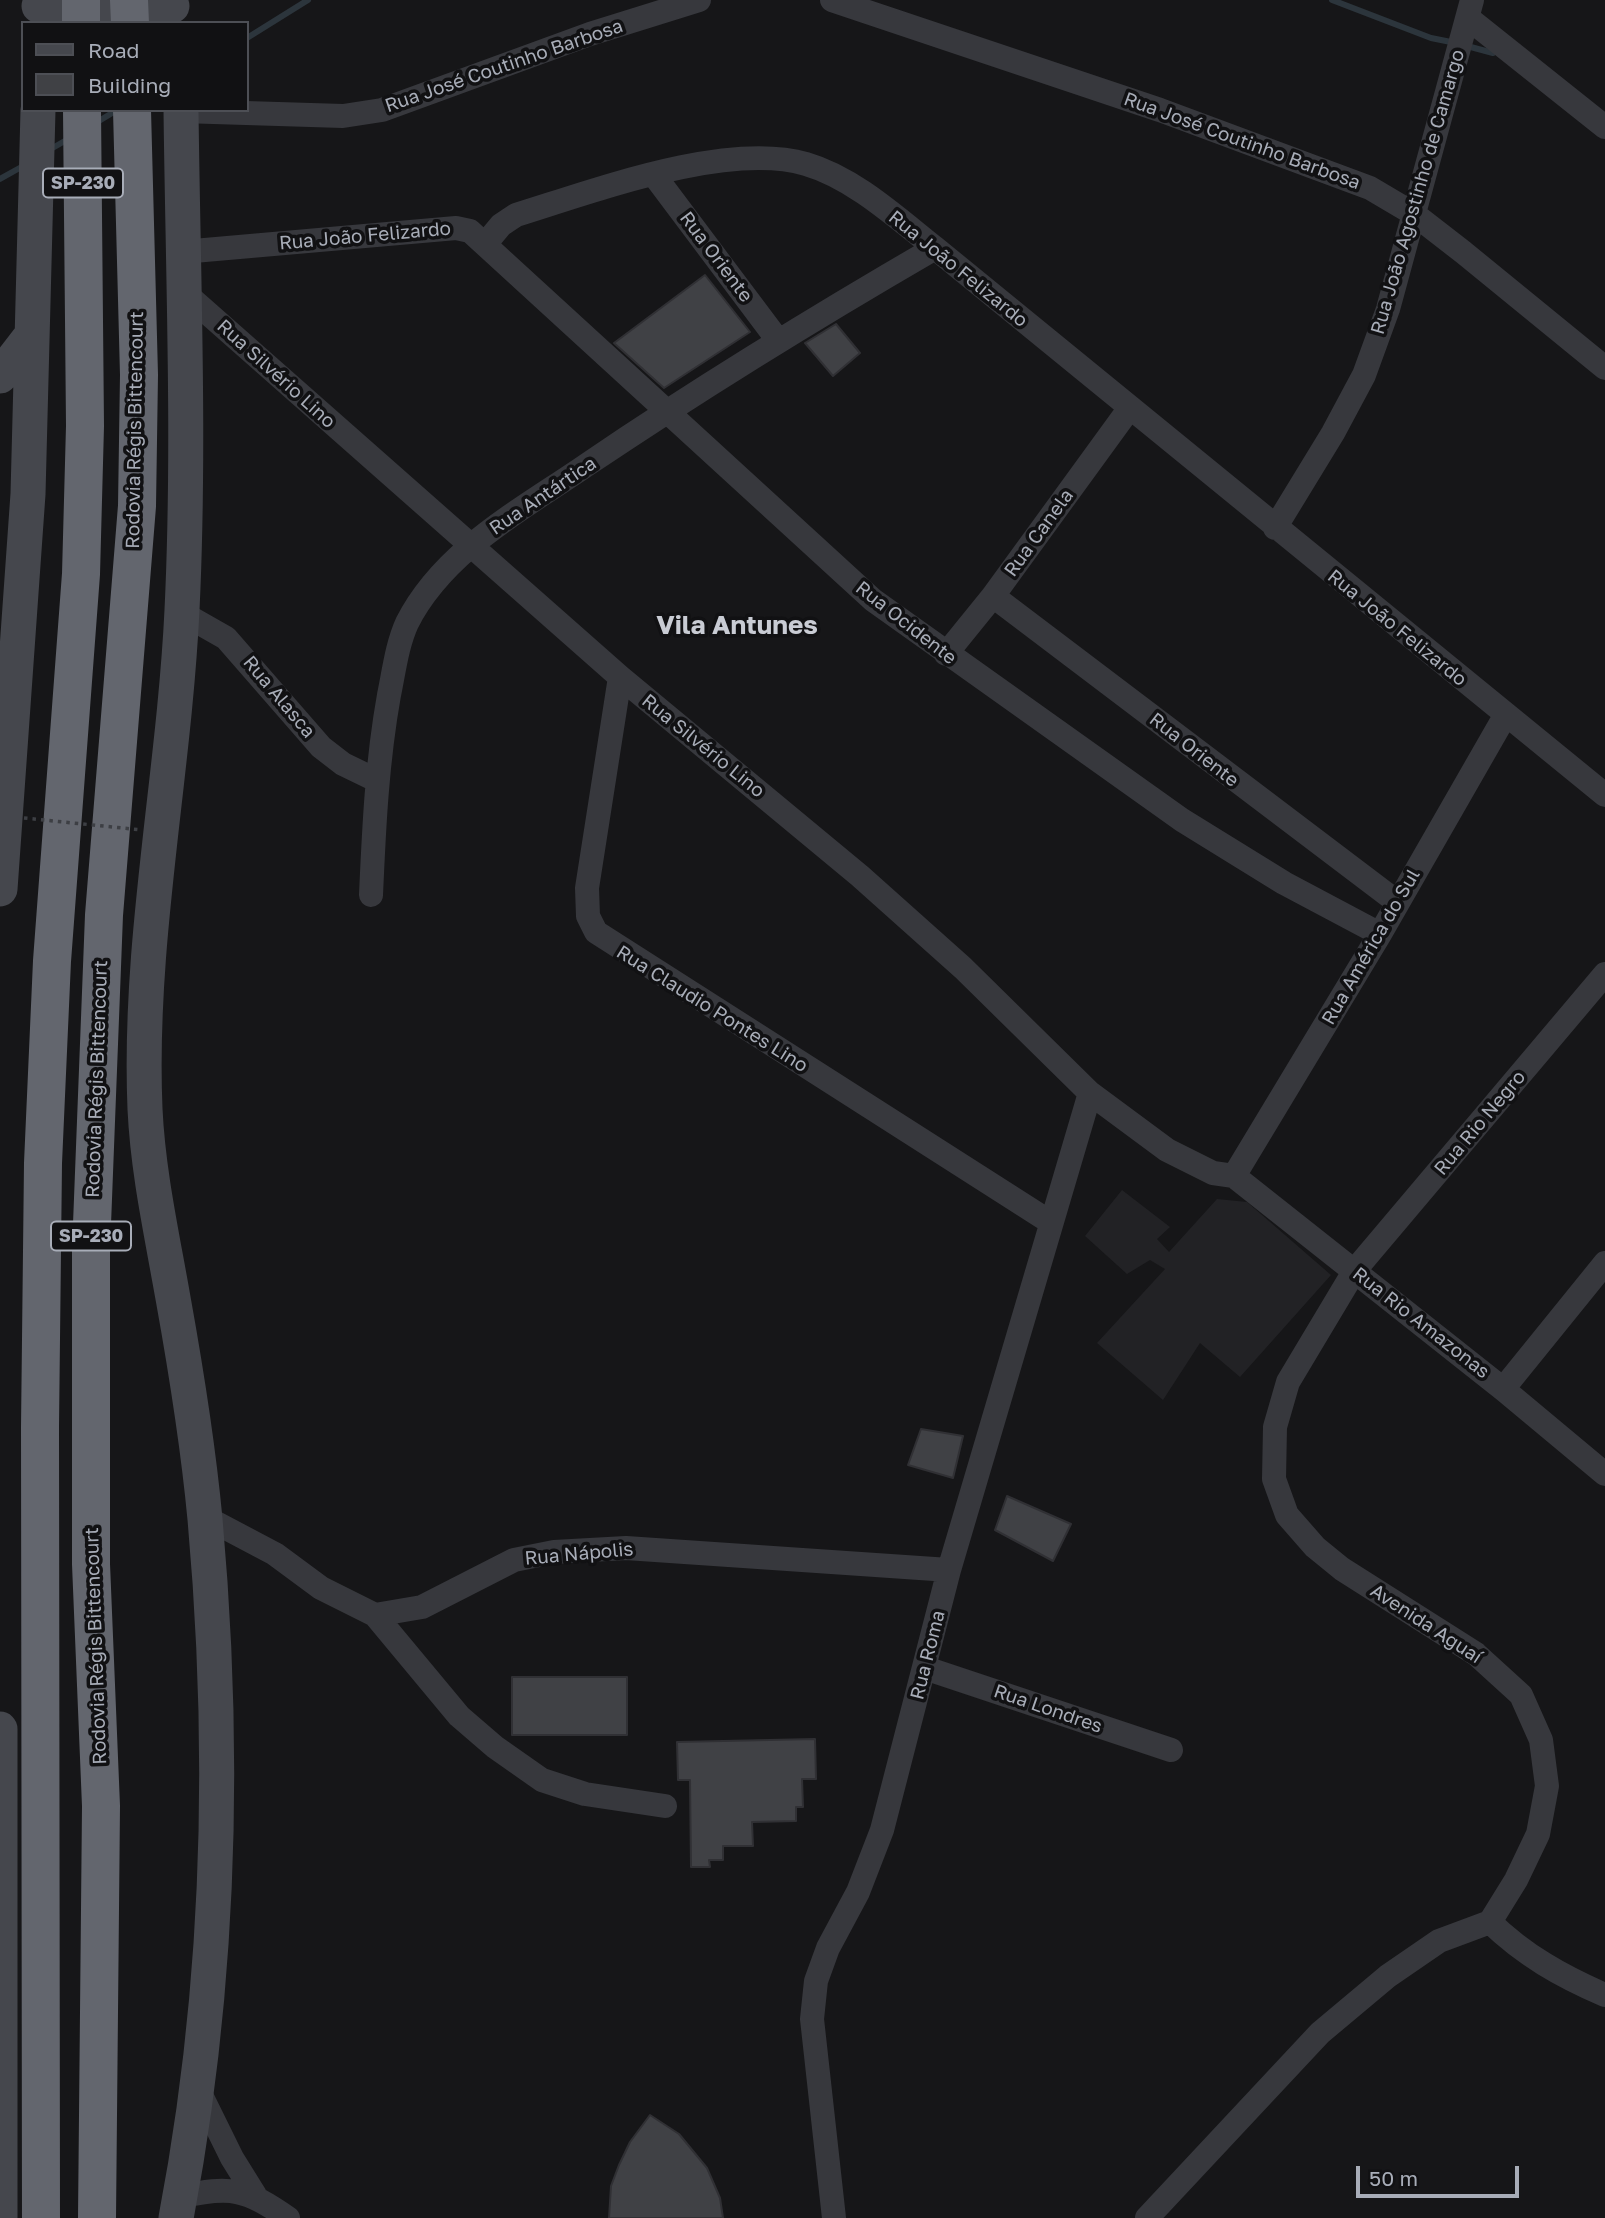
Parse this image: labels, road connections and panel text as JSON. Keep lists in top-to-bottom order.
{
  "streets": {
    "highway": ["SP-230", "Rodovia Régis Bittencourt"],
    "street": [
      "Rua José Coutinho Barbosa",
      "Rua João Agostinho de Camargo",
      "Rua João Felizardo",
      "Rua Oriente",
      "Rua Silvério Lino",
      "Rua Antártica",
      "Rua Canela",
      "Rua Ocidente",
      "Rua Alasca",
      "Rua América do Sul",
      "Rua Claudio Pontes Lino",
      "Rua Rio Negro",
      "Rua Rio Amazonas",
      "Rua Nápolis",
      "Avenida Aguaí",
      "Rua Roma",
      "Rua Londres"
    ]
  },
  "crossings": [
    ["Rua José Coutinho Barbosa", "Rua João Agostinho de Camargo"],
    ["Rua João Agostinho de Camargo", "Rua João Felizardo"],
    ["Rua João Felizardo", "Rua Oriente"],
    ["Rua João Felizardo", "Rua Antártica"],
    ["Rua João Felizardo", "Rua Canela"],
    ["Rua João Felizardo", "Rua Ocidente"],
    ["Rua João Felizardo", "Rua América do Sul"],
    ["Rua Oriente", "Rua Antártica"],
    ["Rua Oriente", "Rua Canela"],
    ["Rua Oriente", "Rua América do Sul"],
    ["Rua Silvério Lino", "Rua Antártica"],
    ["Rua Silvério Lino", "Rua América do Sul"],
    ["Rua Silvério Lino", "Rua Claudio Pontes Lino"],
    ["Rua Silvério Lino", "Rua Rio Amazonas"],
    ["Rua Silvério Lino", "Rua Roma"],
    ["Rua Antártica", "Rua Ocidente"],
    ["Rua Antártica", "Rua Alasca"],
    ["Rua Canela", "Rua Ocidente"],
    ["Rua Ocidente", "Rua América do Sul"],
    ["Rua América do Sul", "Rua Rio Amazonas"],
    ["Rua Claudio Pontes Lino", "Rua Roma"],
    ["Rua Rio Negro", "Rua Rio Amazonas"],
    ["Rua Rio Negro", "Avenida Aguaí"],
    ["Rua Rio Amazonas", "Avenida Aguaí"],
    ["Rua Nápolis", "Rua Roma"],
    ["Rua Roma", "Rua Londres"]
  ],
  "districts": ["Vila Antunes"],
  "legend": ["Road", "Building"],
  "scale_bar": "50 m"
}
